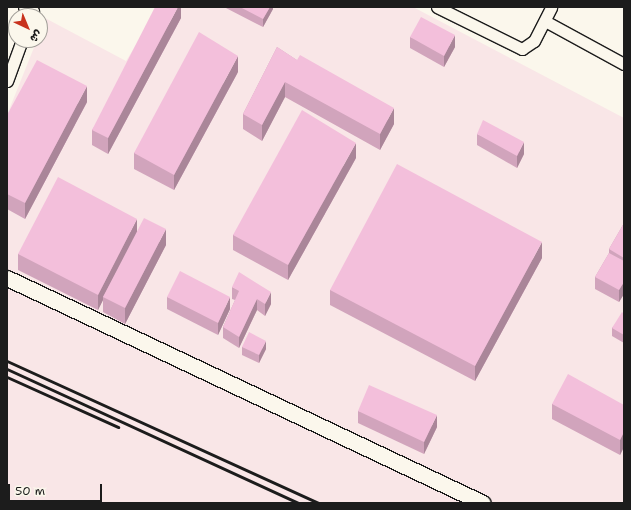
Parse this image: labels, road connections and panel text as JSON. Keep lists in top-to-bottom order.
{
  "scale_bar": "50 m",
  "north": "bottom right"
}
